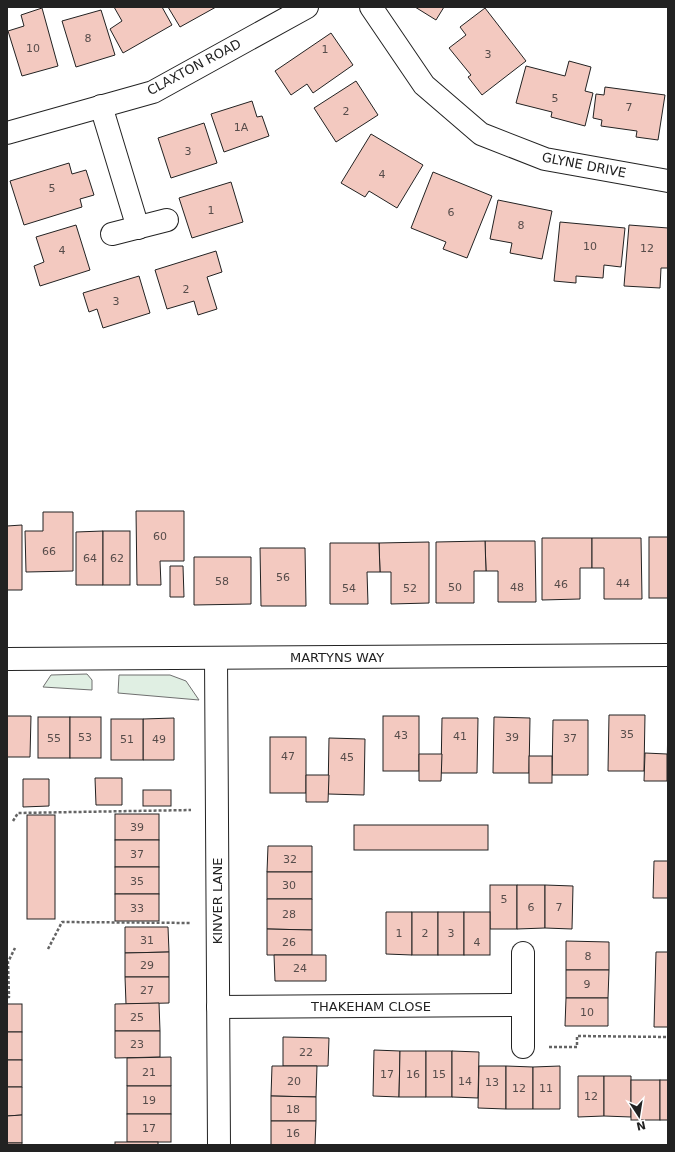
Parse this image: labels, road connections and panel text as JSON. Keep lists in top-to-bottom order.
{
  "streets": {
    "street": [
      "CLAXTON ROAD",
      "GLYNE DRIVE",
      "MARTYNS WAY",
      "KINVER LANE",
      "THAKEHAM CLOSE"
    ]
  },
  "crossings": [
    ["MARTYNS WAY", "KINVER LANE"],
    ["KINVER LANE", "THAKEHAM CLOSE"]
  ],
  "house_numbers": [
    "8",
    "10",
    "1",
    "3",
    "5",
    "7",
    "2",
    "1A",
    "3",
    "4",
    "5",
    "1",
    "6",
    "8",
    "10",
    "12",
    "4",
    "2",
    "3",
    "60",
    "66",
    "64",
    "62",
    "56",
    "58",
    "44",
    "46",
    "50",
    "48",
    "54",
    "52",
    "35",
    "43",
    "41",
    "53",
    "39",
    "55",
    "37",
    "51",
    "49",
    "47",
    "45",
    "39",
    "37",
    "32",
    "35",
    "30",
    "5",
    "6",
    "7",
    "33",
    "28",
    "1",
    "2",
    "3",
    "31",
    "26",
    "4",
    "8",
    "29",
    "24",
    "9",
    "27",
    "10",
    "25",
    "23",
    "22",
    "21",
    "17",
    "16",
    "15",
    "20",
    "14",
    "13",
    "12",
    "11",
    "12",
    "19",
    "18",
    "17",
    "16"
  ],
  "north": "bottom"
}
